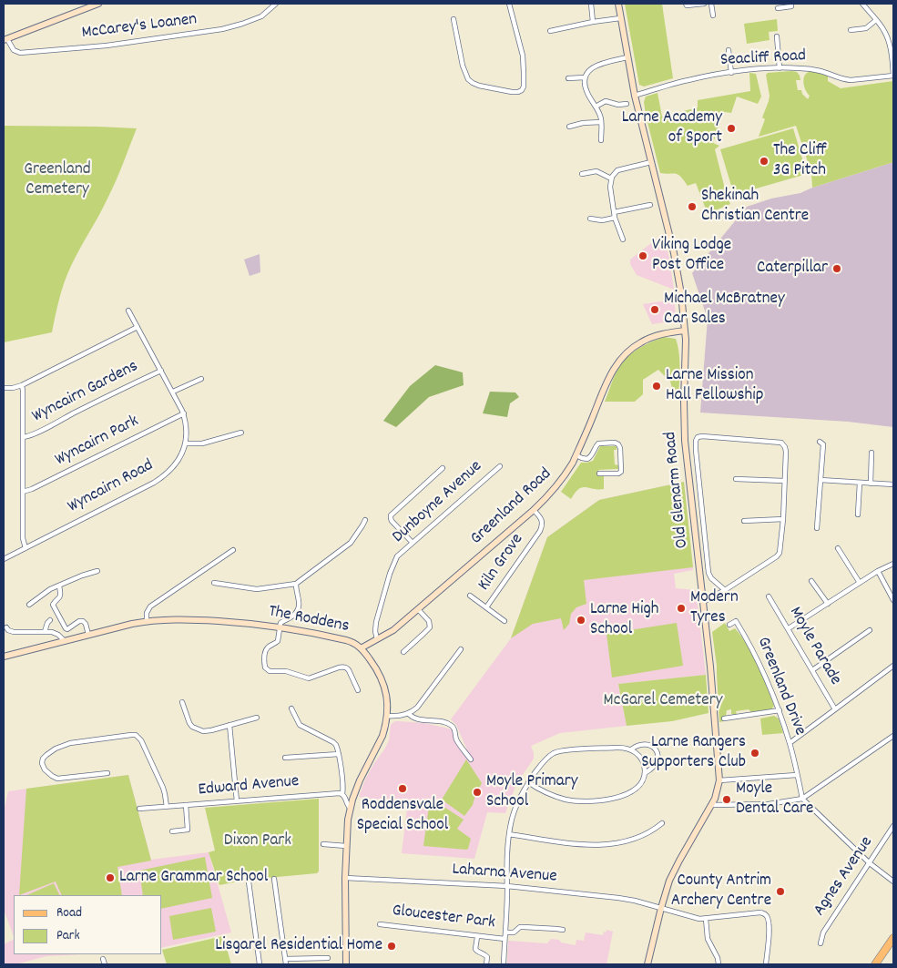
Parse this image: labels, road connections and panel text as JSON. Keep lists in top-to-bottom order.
{
  "streets": {
    "street": [
      "McCarey's Loanen",
      "Seacliff Road",
      "Wyncairn Gardens",
      "Wyncairn Park",
      "Wyncairn Road",
      "Old Glenarm Road",
      "Dunboyne Avenue",
      "Greenland Road",
      "Kiln Grove",
      "The Roddens",
      "Moyle Parade",
      "Greenland Drive",
      "Edward Avenue",
      "Laharna Avenue",
      "Agnes Avenue",
      "Gloucester Park"
    ]
  },
  "crossings": [
    ["Seacliff Road", "Old Glenarm Road"],
    ["Wyncairn Gardens", "Wyncairn Road"],
    ["Wyncairn Park", "Wyncairn Road"],
    ["Old Glenarm Road", "Greenland Road"],
    ["Old Glenarm Road", "Laharna Avenue"],
    ["Dunboyne Avenue", "Greenland Road"],
    ["Greenland Road", "Kiln Grove"],
    ["Greenland Road", "The Roddens"],
    ["The Roddens", "Laharna Avenue"]
  ],
  "parks": ["Greenland Cemetery", "McGarel Cemetery", "Dixon Park"],
  "places": [
    "Larne Academy of Sport",
    "The Cliff 3G Pitch",
    "Shekinah Christian Centre",
    "Viking Lodge Post Office",
    "Caterpillar",
    "Michael McBratney Car Sales",
    "Larne Mission Hall Fellowship",
    "Modern Tyres",
    "Larne High School",
    "Larne Rangers Supporters Club",
    "Roddensvale Special School",
    "Moyle Primary School",
    "Moyle Dental Care",
    "Larne Grammar School",
    "County Antrim Archery Centre",
    "Lisgarel Residential Home"
  ],
  "legend": ["Road", "Park"]
}
